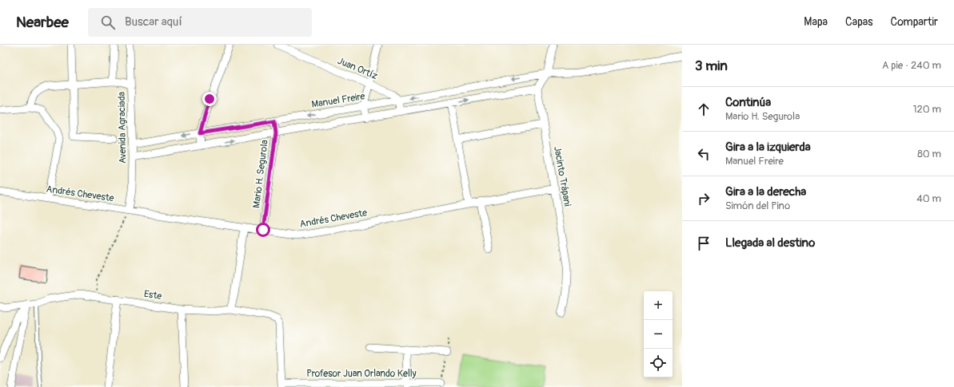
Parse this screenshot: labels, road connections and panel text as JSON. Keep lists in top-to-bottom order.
{
  "streets": {
    "street": [
      "Juan Ortíz",
      "Manuel Freire",
      "Avenida Agraciada",
      "Mario H. Segurola",
      "Jacinto Trápani",
      "Andrés Cheveste",
      "Este",
      "Profesor Juan Orlando Kelly"
    ]
  },
  "crossings": [
    ["Juan Ortíz", "Manuel Freire"],
    ["Manuel Freire", "Avenida Agraciada"],
    ["Manuel Freire", "Mario H. Segurola"],
    ["Avenida Agraciada", "Andrés Cheveste"],
    ["Mario H. Segurola", "Andrés Cheveste"],
    ["Jacinto Trápani", "Andrés Cheveste"],
    ["Este", "Profesor Juan Orlando Kelly"]
  ],
  "page": {
    "header": "Nearbee",
    "search": "Buscar aquí",
    "nav": ["Mapa", "Capas", "Compartir"],
    "heading": ["3 min", "A pie · 240 m"],
    "list": [
      ["Continúa", "Mario H. Segurola", "120 m"],
      ["Gira a la izquierda", "Manuel Freire", "80 m"],
      ["Gira a la derecha", "Simón del Pino", "40 m"],
      "Llegada al destino"
    ],
    "map_buttons": ["+", "−"]
  }
}
